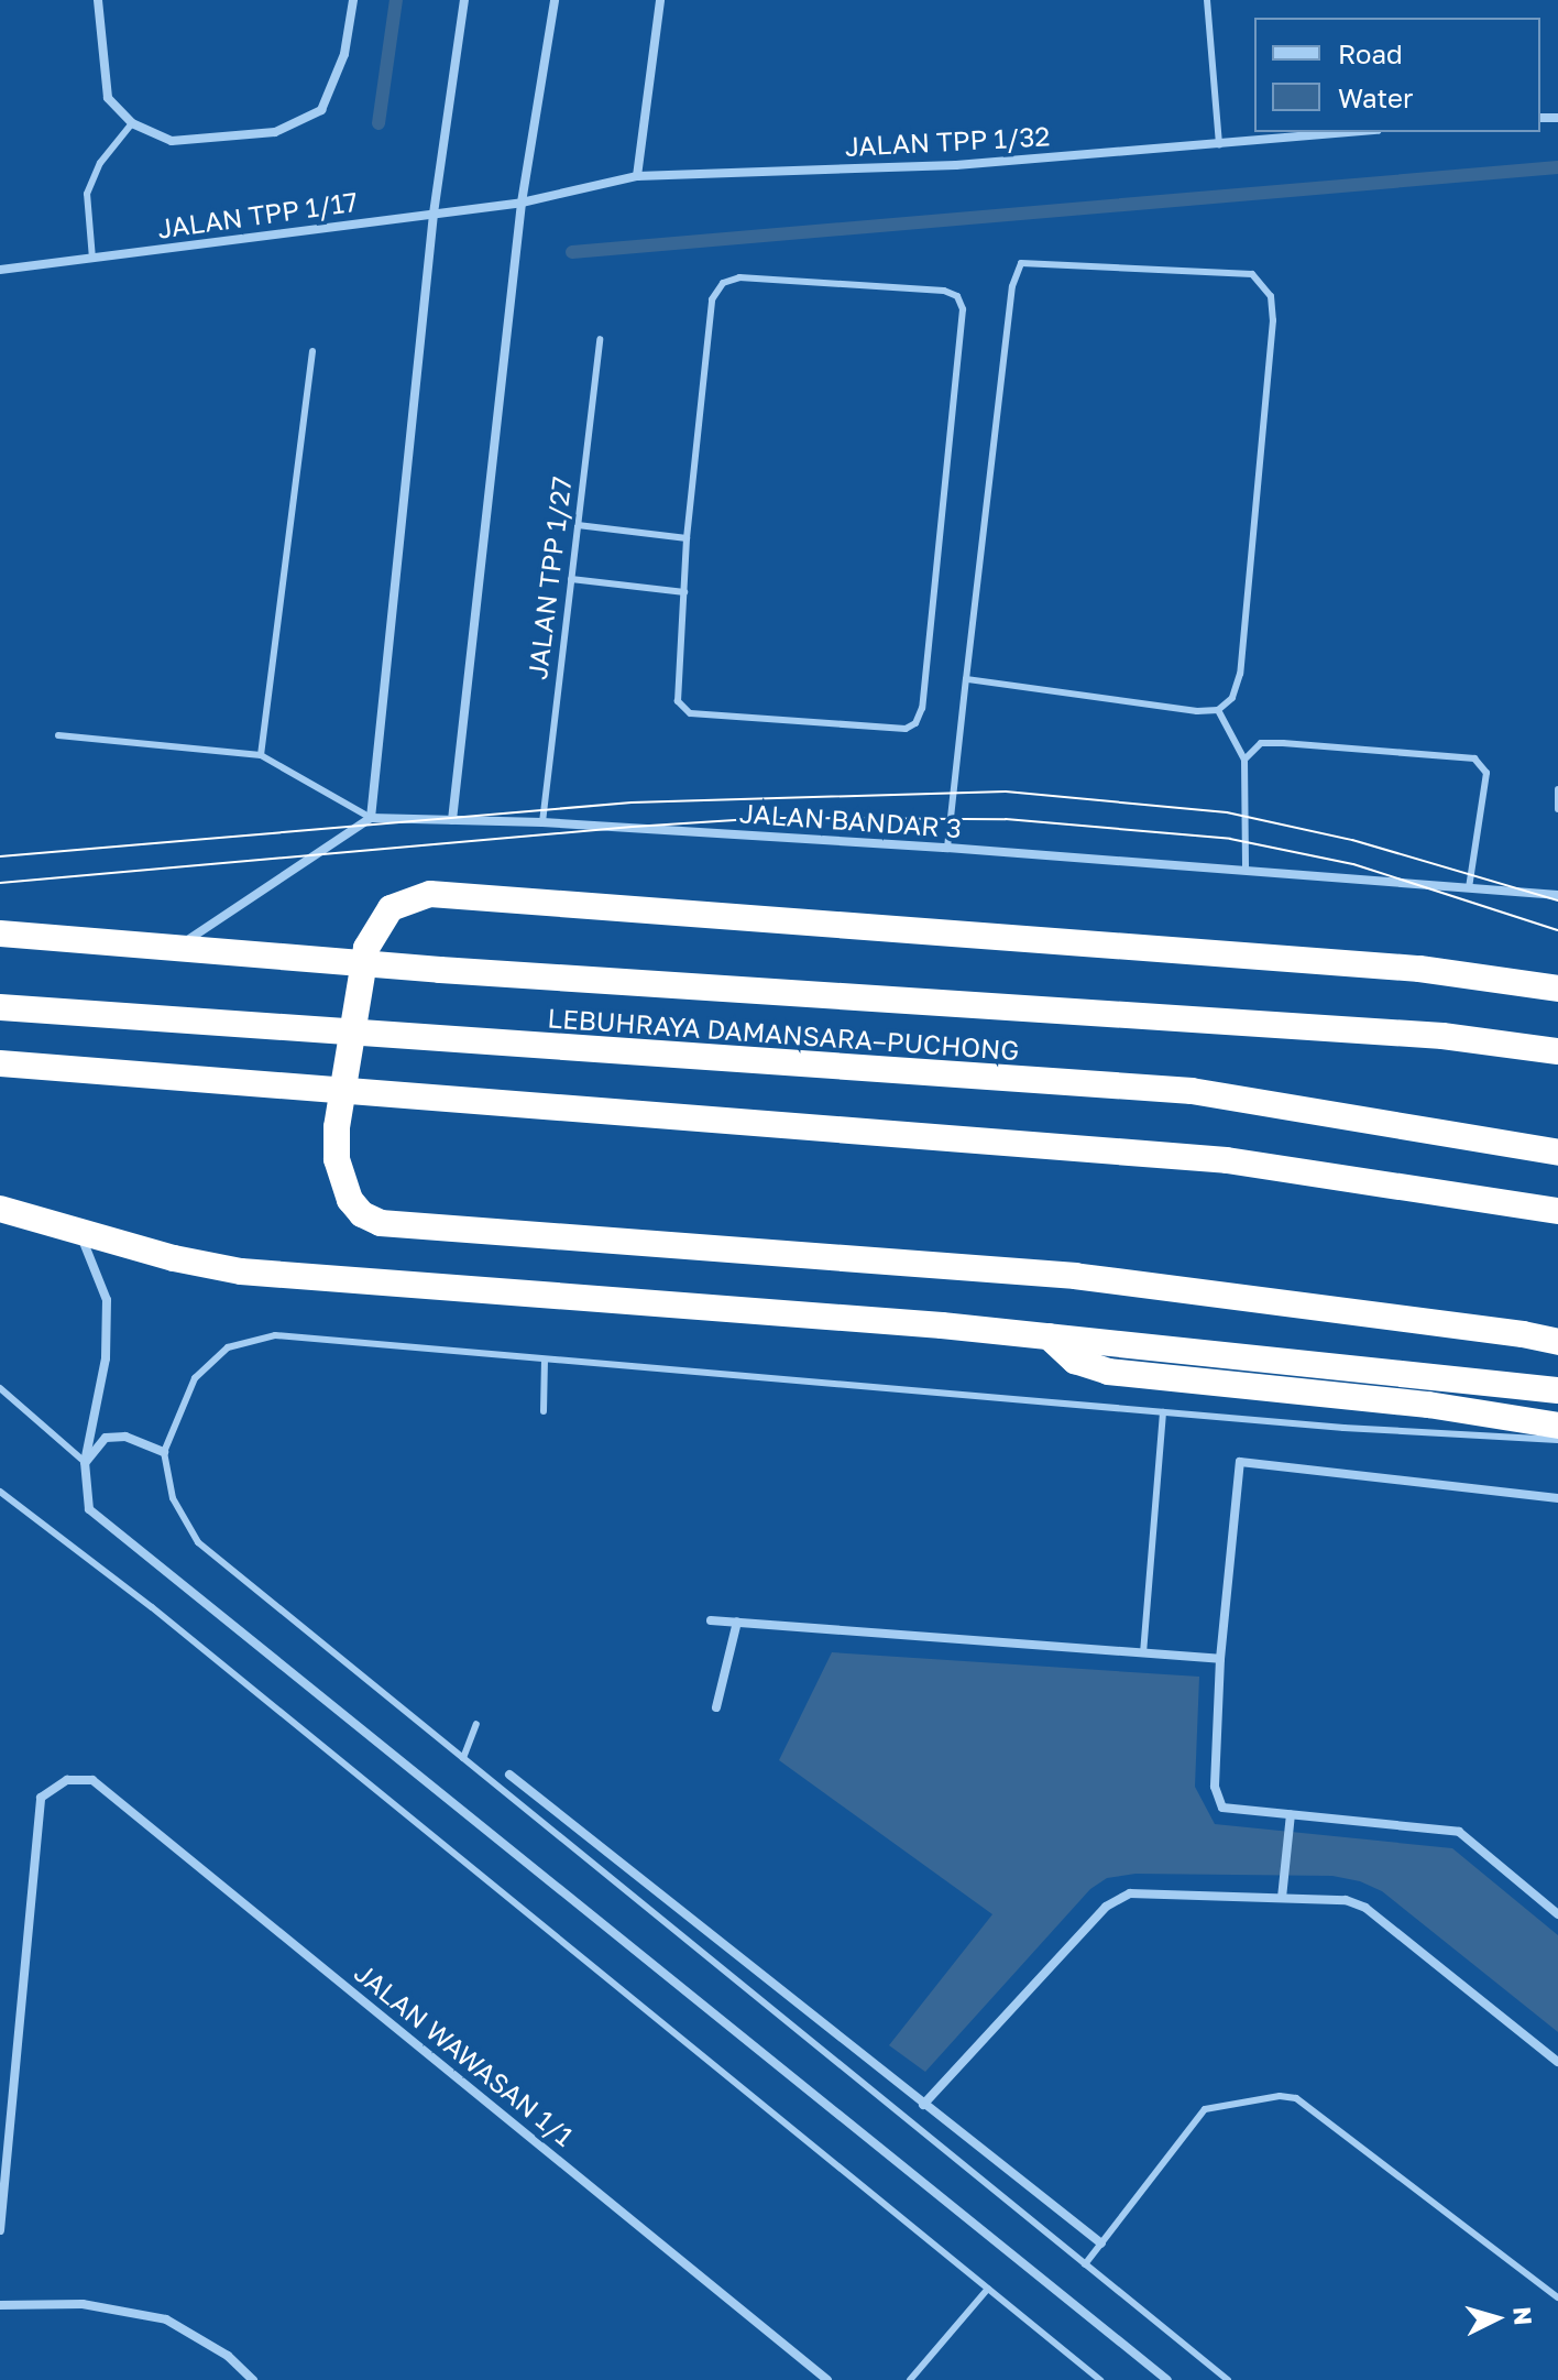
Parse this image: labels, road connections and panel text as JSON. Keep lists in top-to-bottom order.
{
  "streets": {
    "highway": ["LEBUHRAYA DAMANSARA–PUCHONG"],
    "street": [
      "JALAN TPP 1/32",
      "JALAN TPP 1/17",
      "JALAN BANDAR 3",
      "JALAN WAWASAN 1/1"
    ],
    "lane": ["JALAN TPP 1/27"]
  },
  "crossings": [
    ["JALAN TPP 1/32", "JALAN TPP 1/17"],
    ["JALAN TPP 1/27", "JALAN BANDAR 3"]
  ],
  "legend": ["Road", "Water"],
  "north": "right"
}
